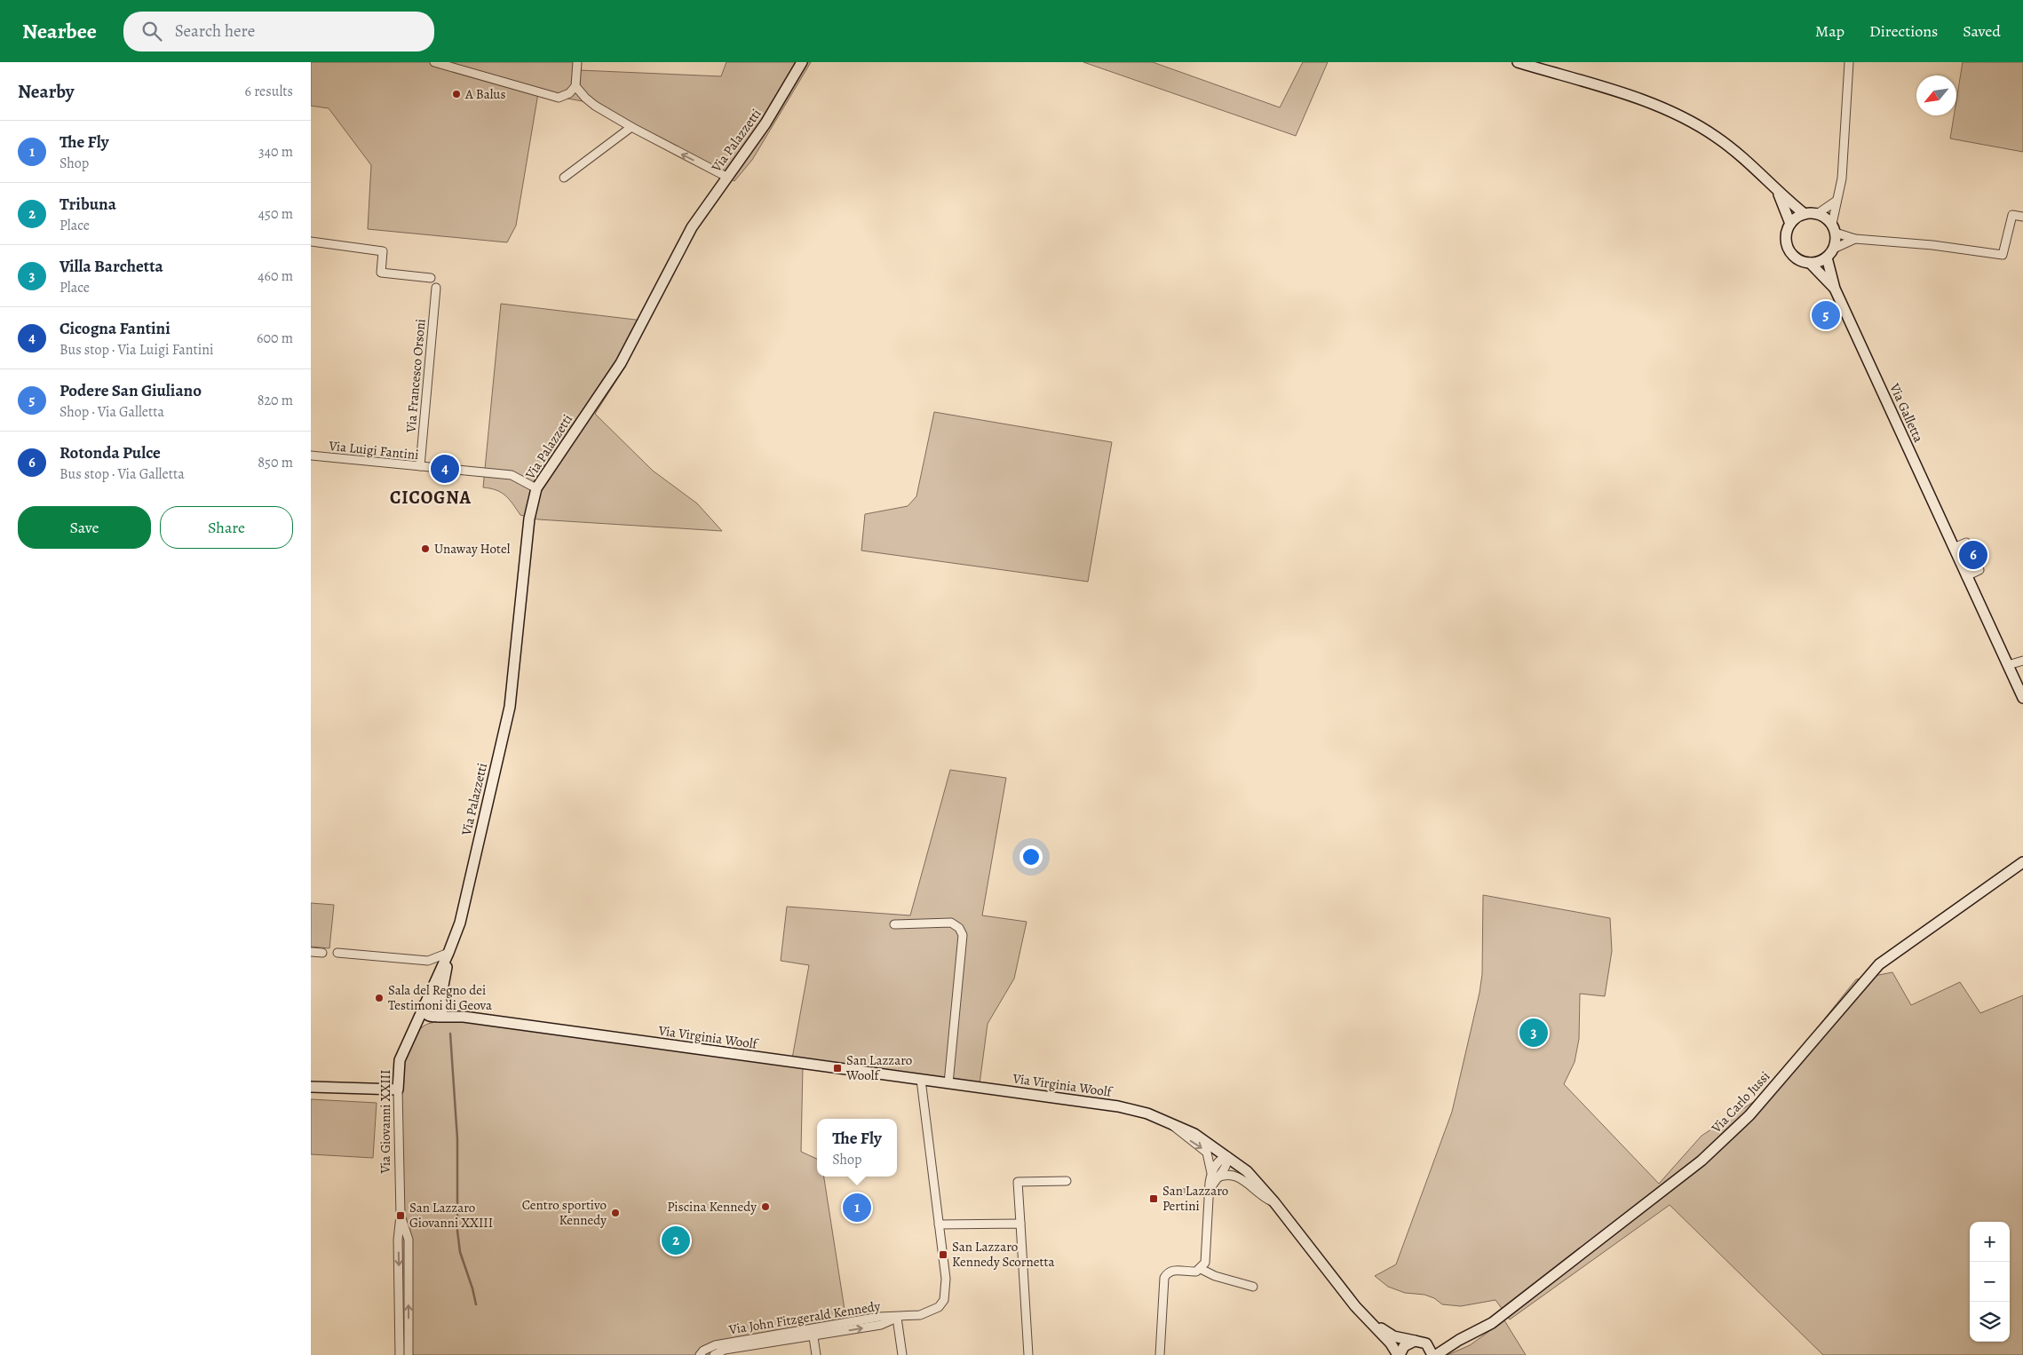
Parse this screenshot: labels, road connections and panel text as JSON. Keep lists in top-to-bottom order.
{
  "streets": {
    "street": [
      "Via Palazzetti",
      "Via Francesco Orsoni",
      "Via Galletta",
      "Via Luigi Fantini",
      "Via Virginia Woolf",
      "Via Carlo Jussi",
      "Via Giovanni XXIII",
      "Via John Fitzgerald Kennedy"
    ]
  },
  "crossings": [
    ["Via Palazzetti", "Via Luigi Fantini"],
    ["Via Palazzetti", "Via Virginia Woolf"],
    ["Via Palazzetti", "Via Giovanni XXIII"],
    ["Via Francesco Orsoni", "Via Luigi Fantini"],
    ["Via Virginia Woolf", "Via Carlo Jussi"],
    ["Via Virginia Woolf", "Via Giovanni XXIII"],
    ["Via Virginia Woolf", "Via John Fitzgerald Kennedy"]
  ],
  "districts": ["CICOGNA"],
  "places": {
    "other": [
      "A Balus",
      "Unaway Hotel",
      "Sala del Regno dei Testimoni di Geova",
      "Piscina Kennedy",
      "Centro sportivo Kennedy"
    ],
    "transit": [
      "San Lazzaro Woolf",
      "San Lazzaro Pertini",
      "San Lazzaro Giovanni XXIII",
      "San Lazzaro Kennedy Scornetta"
    ]
  },
  "north": "bottom left",
  "page": {
    "header": "Nearbee",
    "search": "Search here",
    "nav": ["Map", "Directions", "Saved"],
    "heading": ["Nearby", "6 results"],
    "list": [
      {
        "mark": "1",
        "name": "The Fly",
        "note": "Shop",
        "value": "340 m"
      },
      {
        "mark": "2",
        "name": "Tribuna",
        "note": "Place",
        "value": "450 m"
      },
      {
        "mark": "3",
        "name": "Villa Barchetta",
        "note": "Place",
        "value": "460 m"
      },
      {
        "mark": "4",
        "name": "Cicogna Fantini",
        "note": "Bus stop · Via Luigi Fantini",
        "value": "600 m"
      },
      {
        "mark": "5",
        "name": "Podere San Giuliano",
        "note": "Shop · Via Galletta",
        "value": "820 m"
      },
      {
        "mark": "6",
        "name": "Rotonda Pulce",
        "note": "Bus stop · Via Galletta",
        "value": "850 m"
      }
    ],
    "pins": [
      "5",
      "4",
      "6",
      "3",
      "1",
      "2"
    ],
    "buttons": ["Save", "Share"],
    "popup": ["The Fly", "Shop"],
    "map_buttons": ["+", "−"]
  }
}
